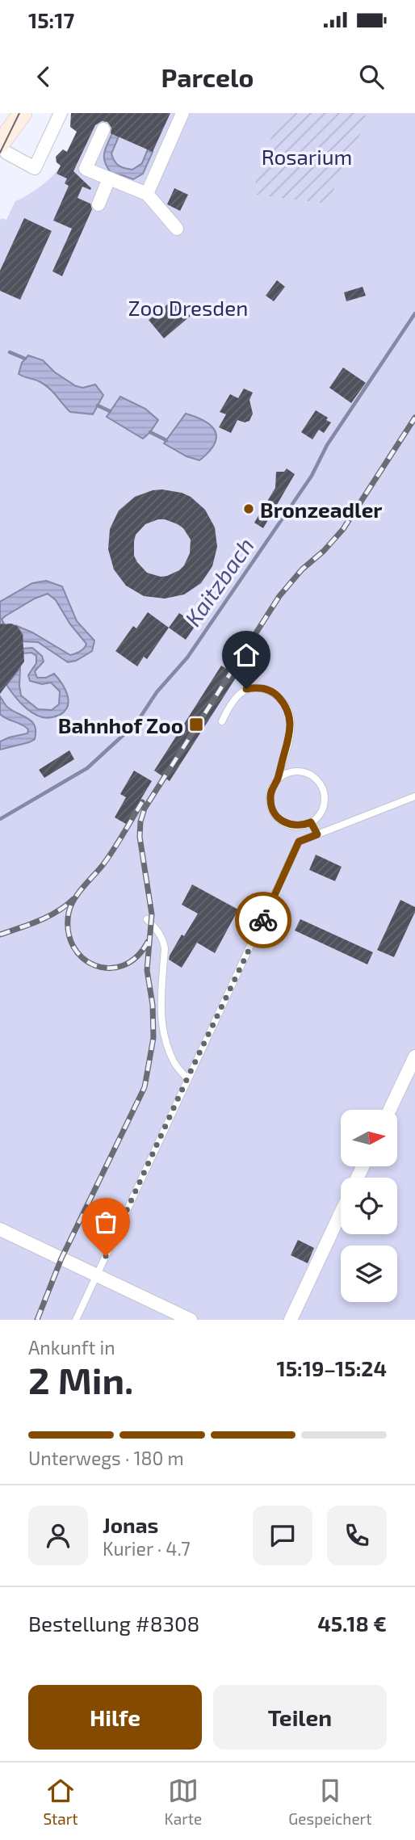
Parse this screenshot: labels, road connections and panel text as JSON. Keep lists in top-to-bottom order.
{
  "water": ["Kaitzbach"],
  "parks": ["Rosarium", "Zoo Dresden"],
  "places": {
    "other": ["Bronzeadler"],
    "transit": ["Bahnhof Zoo"]
  },
  "north": "right",
  "page": {
    "status": "15:17",
    "header": "Parcelo",
    "heading": ["2 Min.", "Ankunft in", "15:19–15:24"],
    "panel": [
      "Jonas",
      "Kurier · 4.7",
      "Bestellung #8308",
      "45.18 €"
    ],
    "bar": "Unterwegs · 180 m",
    "buttons": ["Hilfe", "Teilen"],
    "tabs": ["Start", "Karte", "Gespeichert"]
  }
}
